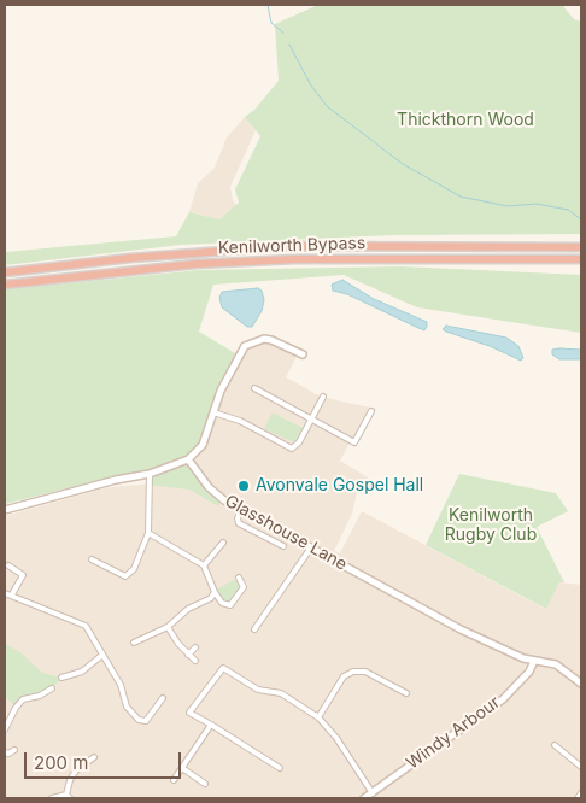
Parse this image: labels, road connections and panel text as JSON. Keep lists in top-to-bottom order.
{
  "streets": {
    "highway": ["Kenilworth Bypass"],
    "street": ["Glasshouse Lane", "Windy Arbour"]
  },
  "crossings": [
    ["Glasshouse Lane", "Windy Arbour"]
  ],
  "parks": ["Thickthorn Wood", "Kenilworth Rugby Club"],
  "places": ["Avonvale Gospel Hall"],
  "scale_bar": "200 m"
}
